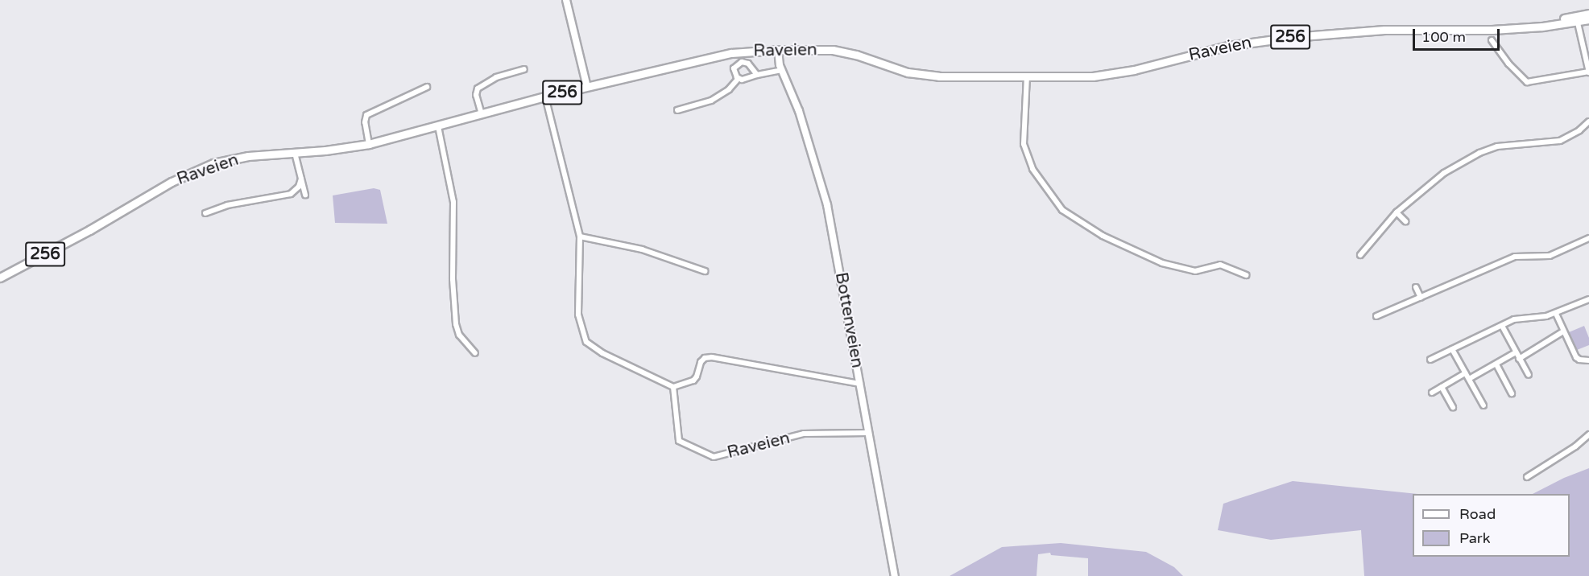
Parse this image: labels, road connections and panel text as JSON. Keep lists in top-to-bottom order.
{
  "streets": {
    "main road": ["256", "Raveien", "Bottenveien"]
  },
  "crossings": [
    ["Raveien", "Bottenveien"]
  ],
  "legend": ["Road", "Park"],
  "scale_bar": "100 m"
}
